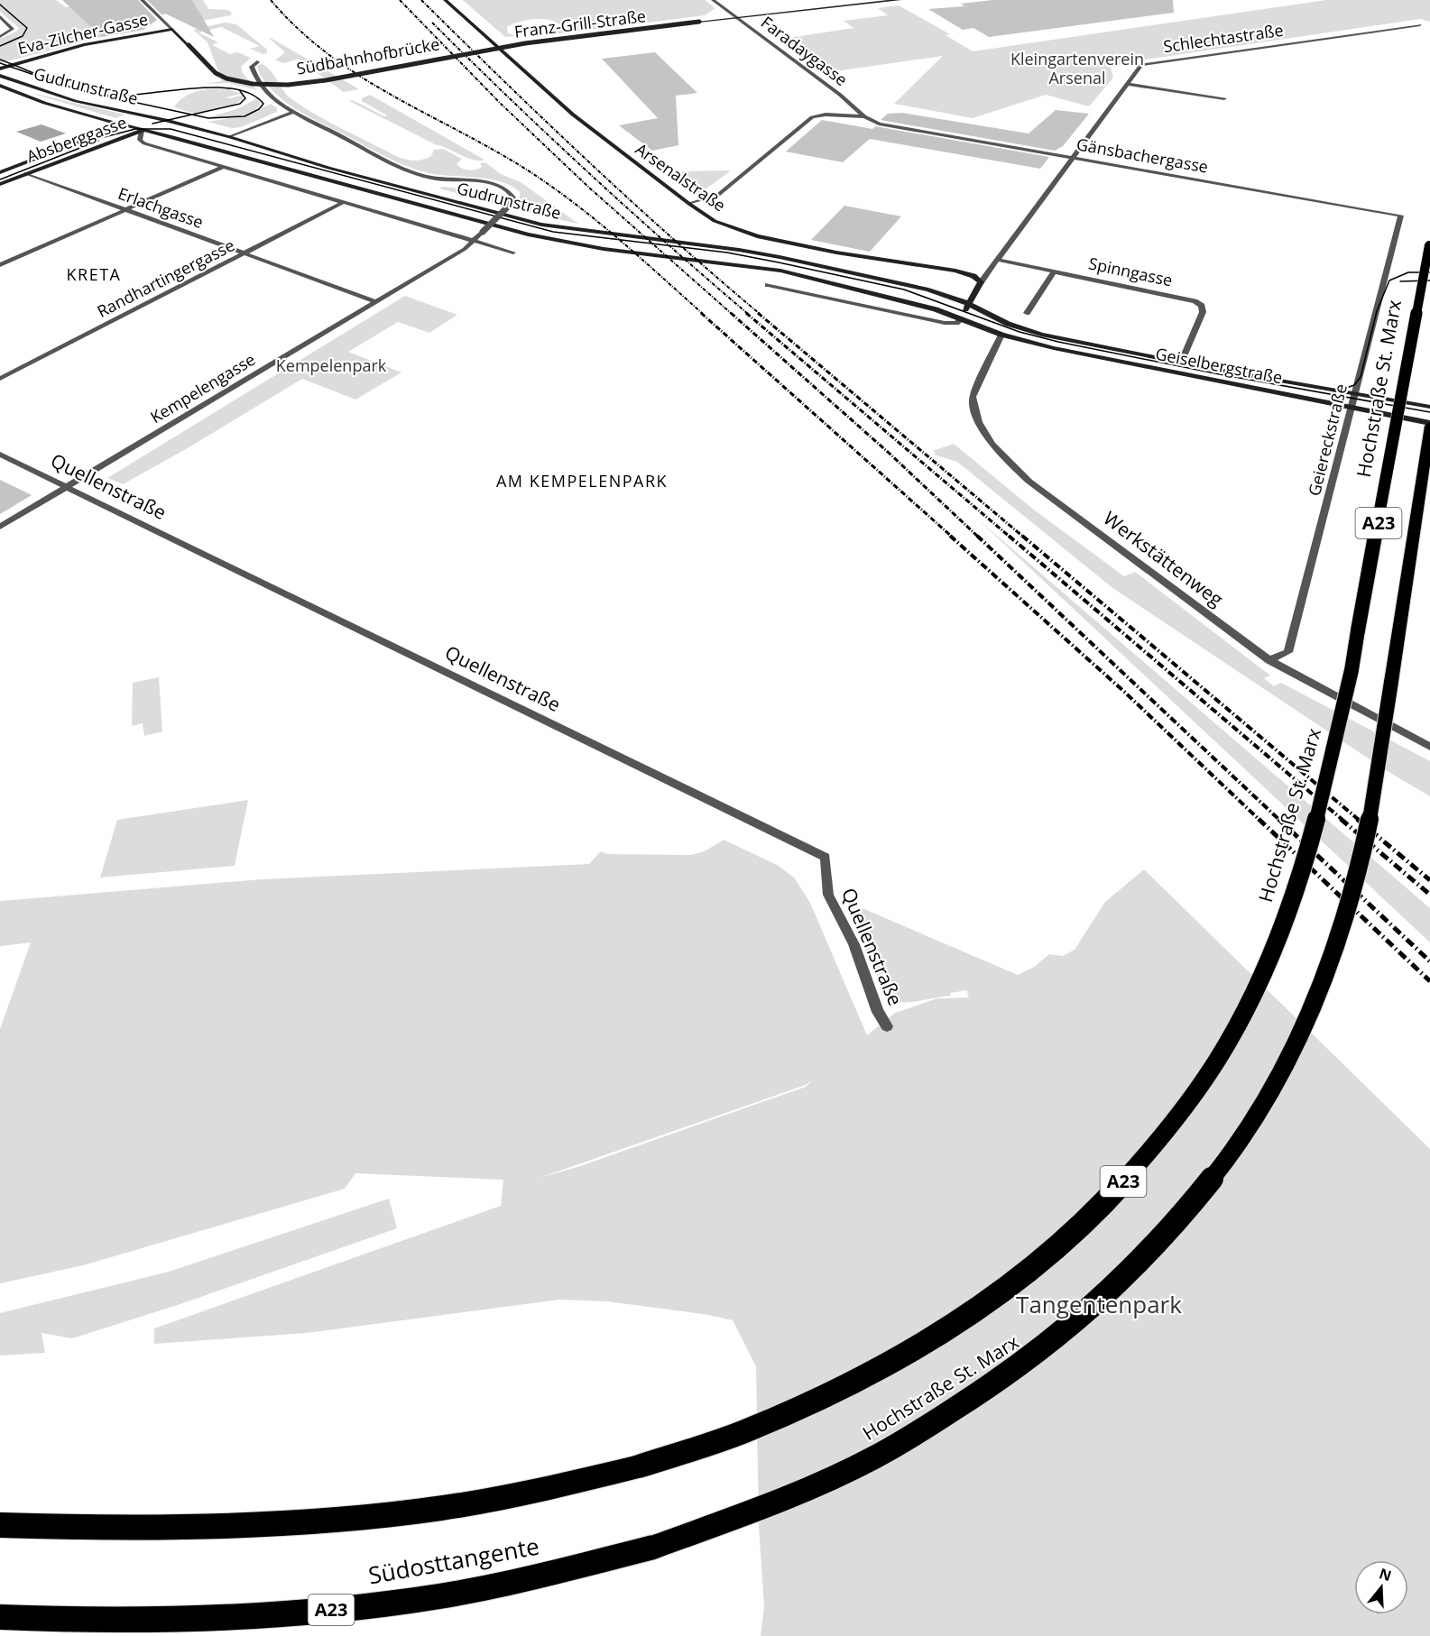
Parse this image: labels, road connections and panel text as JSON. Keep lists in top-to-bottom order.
{
  "streets": {
    "highway": ["Hochstraße St. Marx", "A23", "Südosttangente"],
    "main road": [
      "Franz-Grill-Straße",
      "Eva-Zilcher-Gasse",
      "Südbahnhofbrücke",
      "Gudrunstraße",
      "Absberggasse",
      "Arsenalstraße",
      "Geiselbergstraße"
    ],
    "street": [
      "Schlechtastraße",
      "Faradaygasse",
      "Gänsbachergasse",
      "Erlachgasse",
      "Spinngasse",
      "Randhartingergasse",
      "Kempelengasse",
      "Geiereckstraße",
      "Quellenstraße",
      "Werkstättenweg"
    ]
  },
  "crossings": [
    ["Franz-Grill-Straße", "Faradaygasse"],
    ["Franz-Grill-Straße", "Südbahnhofbrücke"],
    ["Eva-Zilcher-Gasse", "Südbahnhofbrücke"],
    ["Schlechtastraße", "Gänsbachergasse"],
    ["Schlechtastraße", "Arsenalstraße"],
    ["Schlechtastraße", "Spinngasse"],
    ["Faradaygasse", "Gänsbachergasse"],
    ["Gudrunstraße", "Absberggasse"],
    ["Gudrunstraße", "Randhartingergasse"],
    ["Gudrunstraße", "Geiselbergstraße"],
    ["Gudrunstraße", "Kempelengasse"],
    ["Gudrunstraße", "Werkstättenweg"],
    ["Absberggasse", "Erlachgasse"],
    ["Gänsbachergasse", "Geiereckstraße"],
    ["Erlachgasse", "Randhartingergasse"],
    ["Erlachgasse", "Kempelengasse"],
    ["Spinngasse", "Geiselbergstraße"],
    ["Geiselbergstraße", "Hochstraße St. Marx"],
    ["Geiselbergstraße", "Geiereckstraße"],
    ["Geiselbergstraße", "Werkstättenweg"],
    ["Kempelengasse", "Quellenstraße"],
    ["Hochstraße St. Marx", "Südosttangente"],
    ["Geiereckstraße", "Werkstättenweg"]
  ],
  "districts": ["KRETA", "AM KEMPELENPARK"],
  "parks": ["Kleingartenverein Arsenal", "Kempelenpark", "Tangentenpark"],
  "north": "top"
}
